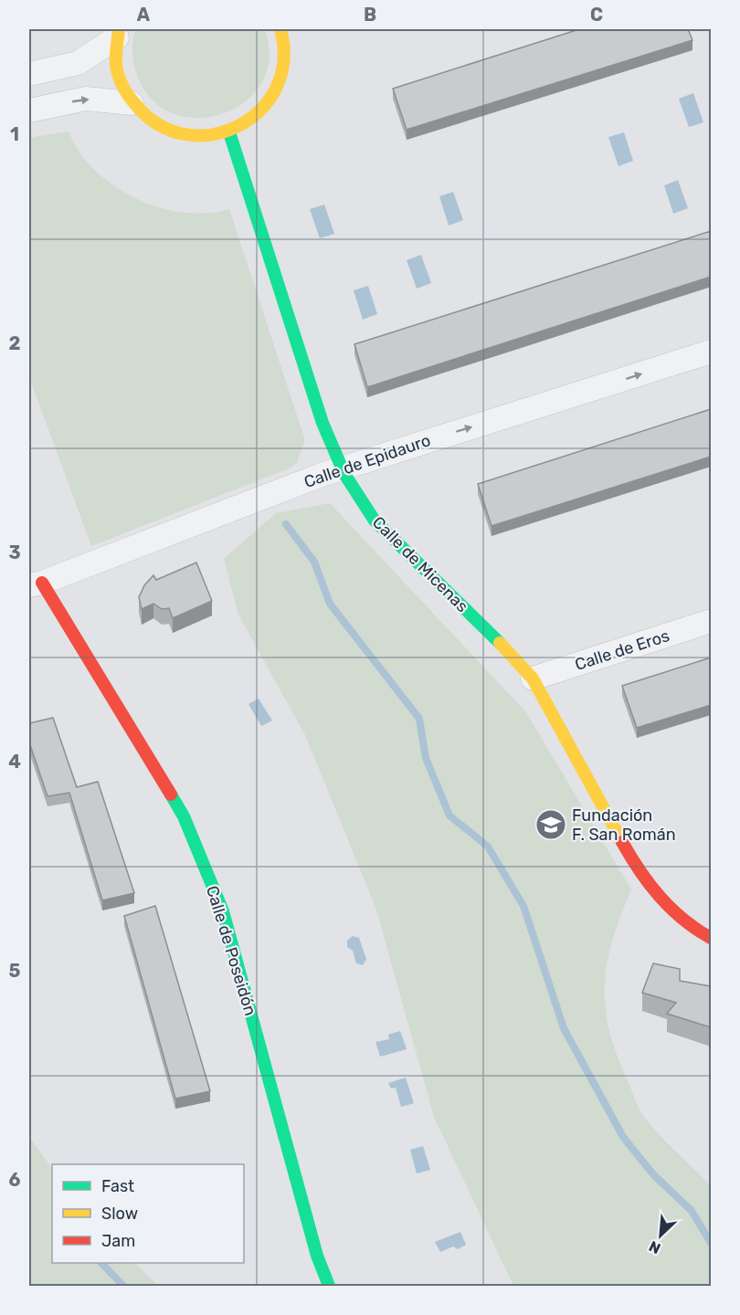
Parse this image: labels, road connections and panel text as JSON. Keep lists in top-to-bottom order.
{
  "streets": {
    "street": [
      "Calle de Epidauro",
      "Calle de Micenas",
      "Calle de Eros",
      "Calle de Poseidón"
    ]
  },
  "crossings": [
    ["Calle de Epidauro", "Calle de Micenas"],
    ["Calle de Epidauro", "Calle de Poseidón"],
    ["Calle de Micenas", "Calle de Eros"]
  ],
  "one_way": ["Calle de Epidauro"],
  "places": {
    "school or university": ["Fundación F. San Román"]
  },
  "legend": ["Fast", "Slow", "Jam"],
  "north": "bottom left",
  "grid": {
    "columns": ["A", "B", "C"],
    "rows": [
      "1",
      "2",
      "3",
      "4",
      "5",
      "6"
    ]
  }
}
